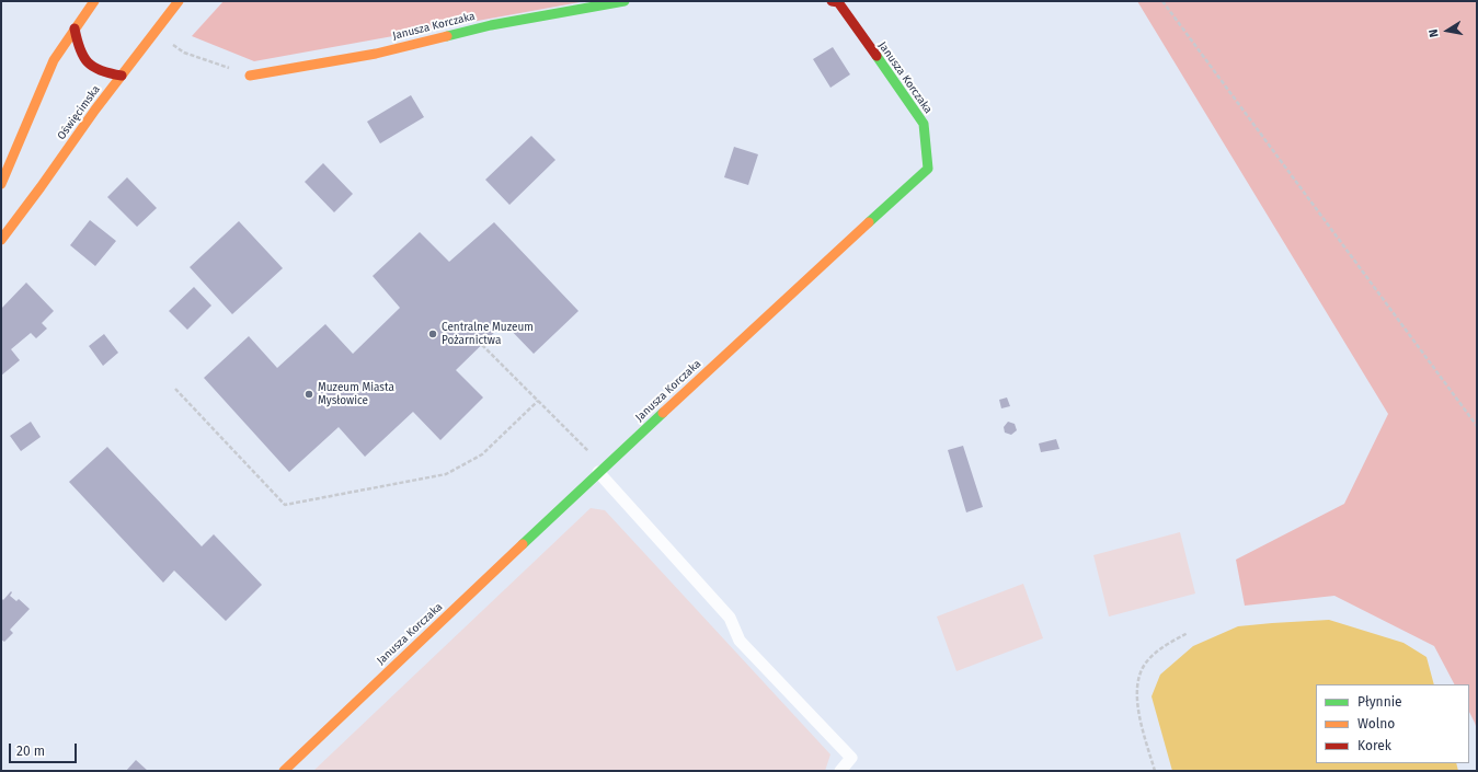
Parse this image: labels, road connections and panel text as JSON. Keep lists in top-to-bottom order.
{
  "streets": {
    "street": ["Janusza Korczaka", "Oświęcimska"]
  },
  "places": ["Centralne Muzeum Pożarnictwa", "Muzeum Miasta Mysłowice"],
  "legend": ["Płynnie", "Wolno", "Korek"],
  "scale_bar": "20 m",
  "north": "left"
}
